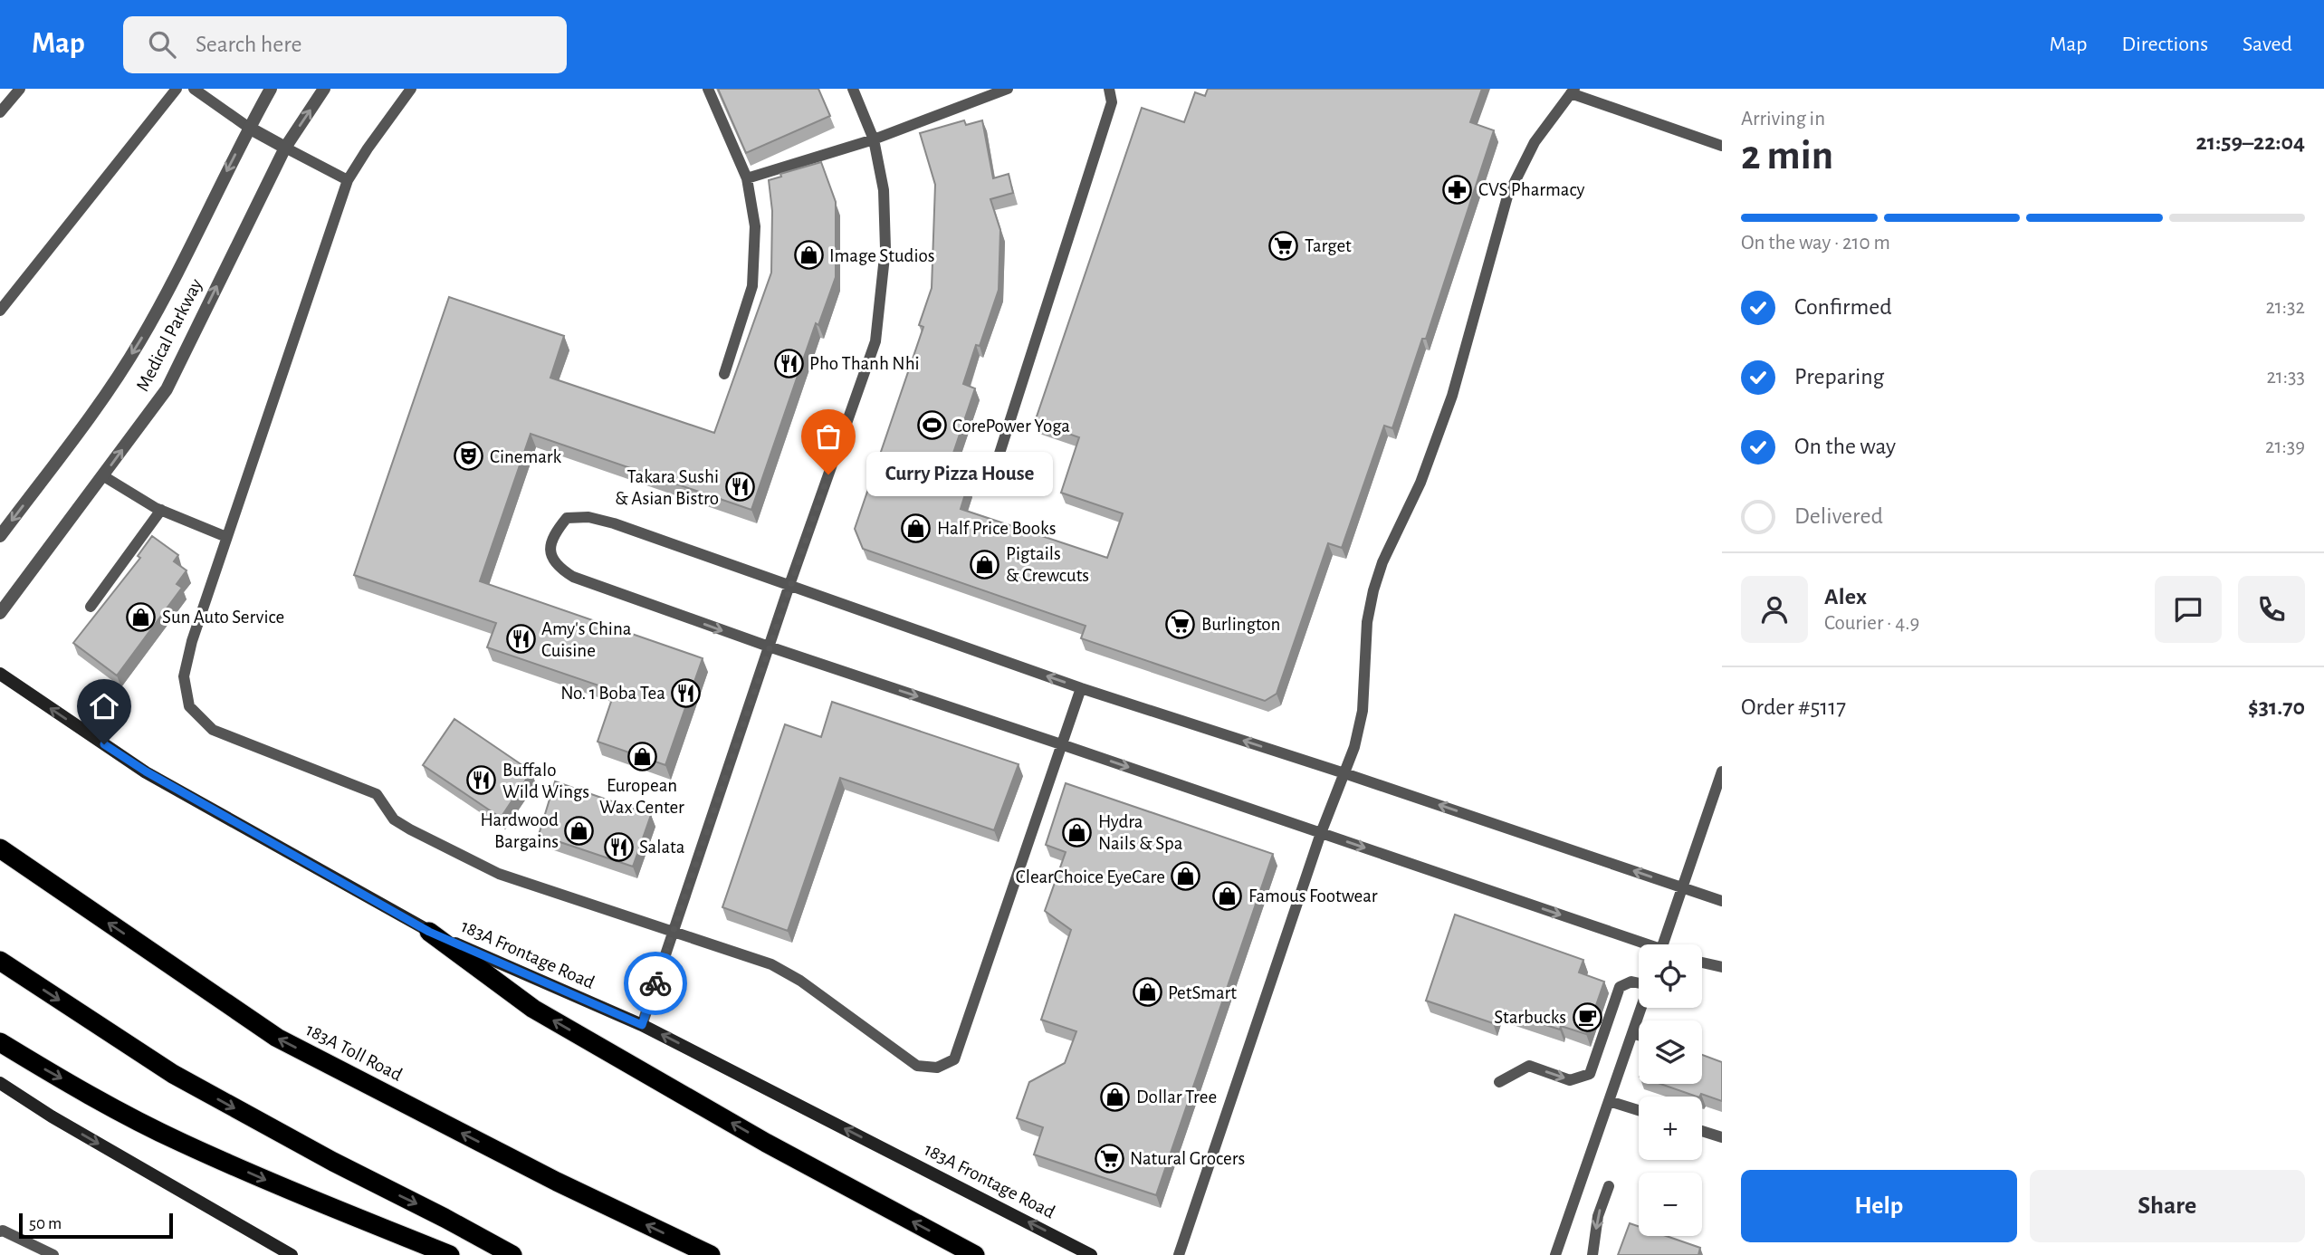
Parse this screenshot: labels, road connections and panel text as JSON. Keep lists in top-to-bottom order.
{
  "streets": {
    "highway": ["183A Toll Road"],
    "main road": ["183A Frontage Road"],
    "street": ["Medical Parkway"]
  },
  "one_way": ["183A Frontage Road"],
  "places": {
    "pharmacy": ["CVS Pharmacy"],
    "supermarket": ["Target", "Burlington", "Natural Grocers"],
    "shop": [
      "Image Studios",
      "Half Price Books",
      "Pigtails & Crewcuts",
      "Sun Auto Service",
      "European Wax Center",
      "Hardwood Bargains",
      "Hydra Nails & Spa",
      "ClearChoice EyeCare",
      "Famous Footwear",
      "PetSmart",
      "Dollar Tree"
    ],
    "restaurant": [
      "Pho Thanh Nhi",
      "Takara Sushi & Asian Bistro",
      "Amy's China Cuisine",
      "No. 1 Boba Tea",
      "Buffalo Wild Wings",
      "Salata"
    ],
    "sports": ["CorePower Yoga"],
    "theatre": ["Cinemark"],
    "other": ["Curry Pizza House"],
    "cafe": ["Starbucks"]
  },
  "scale_bar": "50 m",
  "page": {
    "header": "Map",
    "search": "Search here",
    "nav": ["Map", "Directions", "Saved"],
    "heading": ["2 min", "Arriving in", "21:59–22:04"],
    "panel": [
      "Alex",
      "Courier · 4.9",
      "Order #5117",
      "$31.70"
    ],
    "bar": "On the way · 210 m",
    "list": [
      ["Confirmed", "21:32"],
      ["Preparing", "21:33"],
      ["On the way", "21:39"],
      "Delivered"
    ],
    "bubble": "Curry Pizza House",
    "map_buttons": ["+", "−"],
    "buttons": ["Help", "Share"],
    "scale": "50 m"
  }
}
